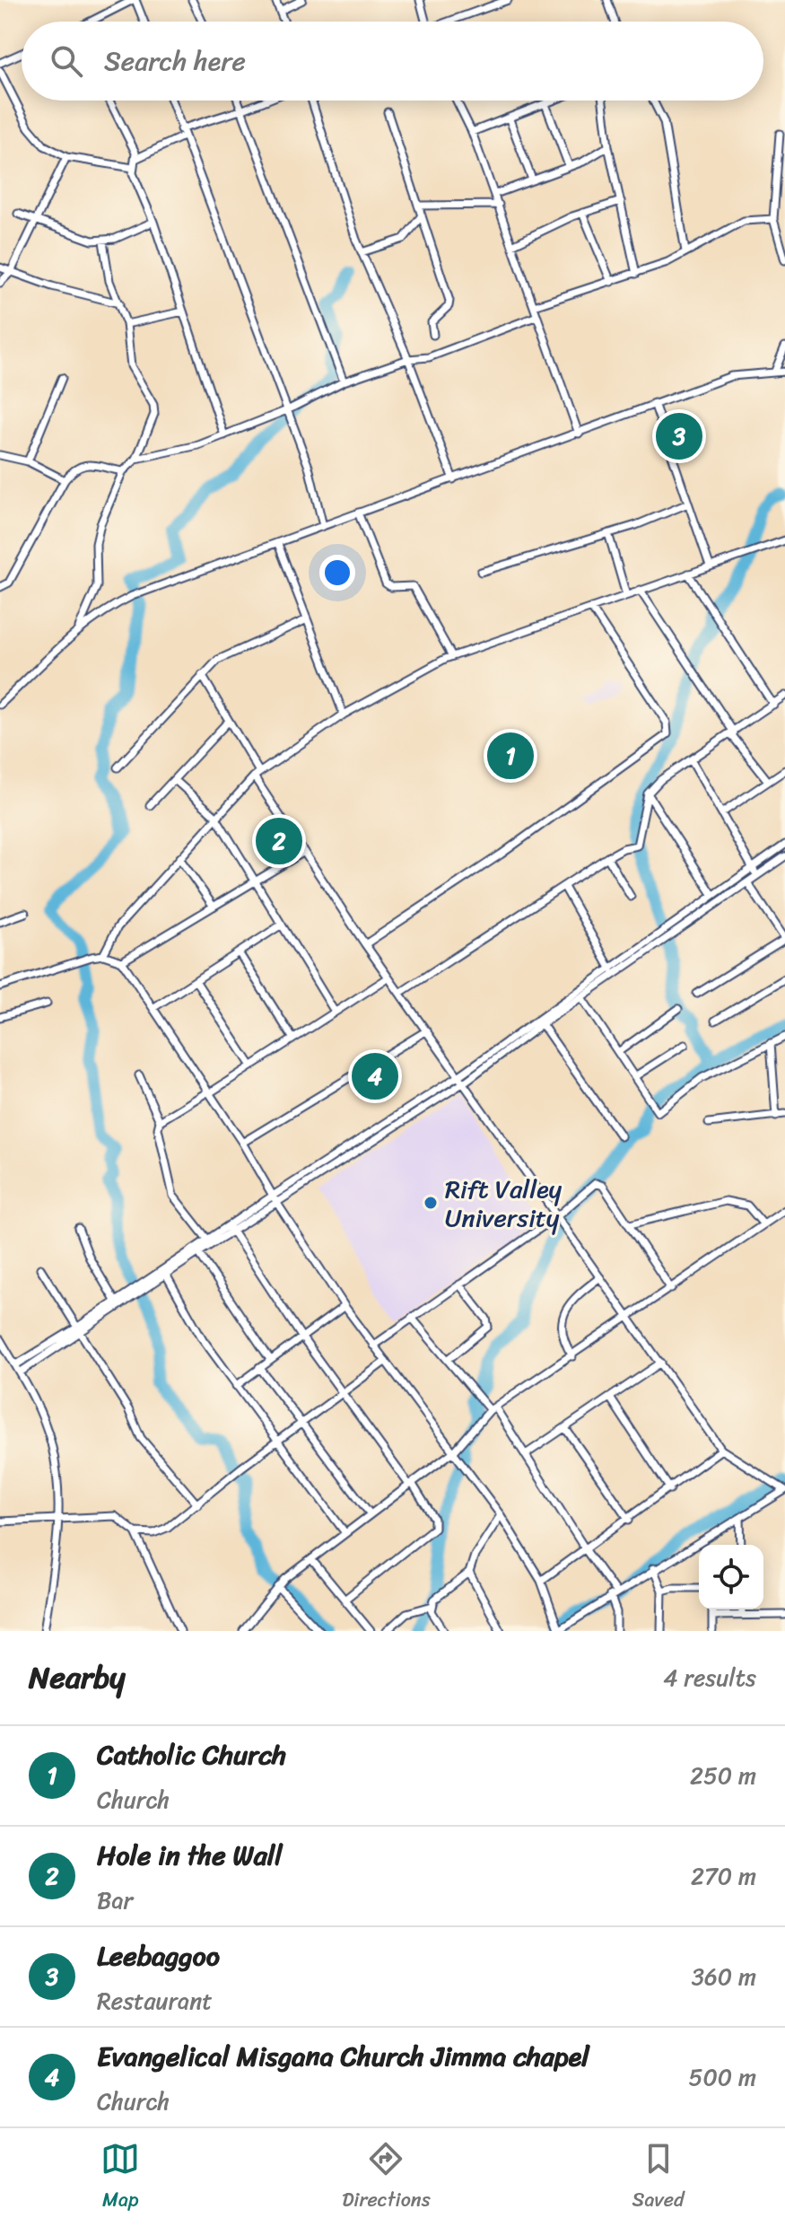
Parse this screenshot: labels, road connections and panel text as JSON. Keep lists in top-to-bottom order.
{
  "places": ["Rift Valley University"],
  "page": {
    "search": "Search here",
    "pins": [
      "3",
      "1",
      "2",
      "4"
    ],
    "heading": ["Nearby", "4 results"],
    "list": [
      {
        "mark": "1",
        "name": "Catholic Church",
        "note": "Church",
        "value": "250 m"
      },
      {
        "mark": "2",
        "name": "Hole in the Wall",
        "note": "Bar",
        "value": "270 m"
      },
      {
        "mark": "3",
        "name": "Leebaggoo",
        "note": "Restaurant",
        "value": "360 m"
      },
      {
        "mark": "4",
        "name": "Evangelical Misgana Church Jimma chapel",
        "note": "Church",
        "value": "500 m"
      }
    ],
    "nav": ["Map", "Directions", "Saved"]
  }
}
